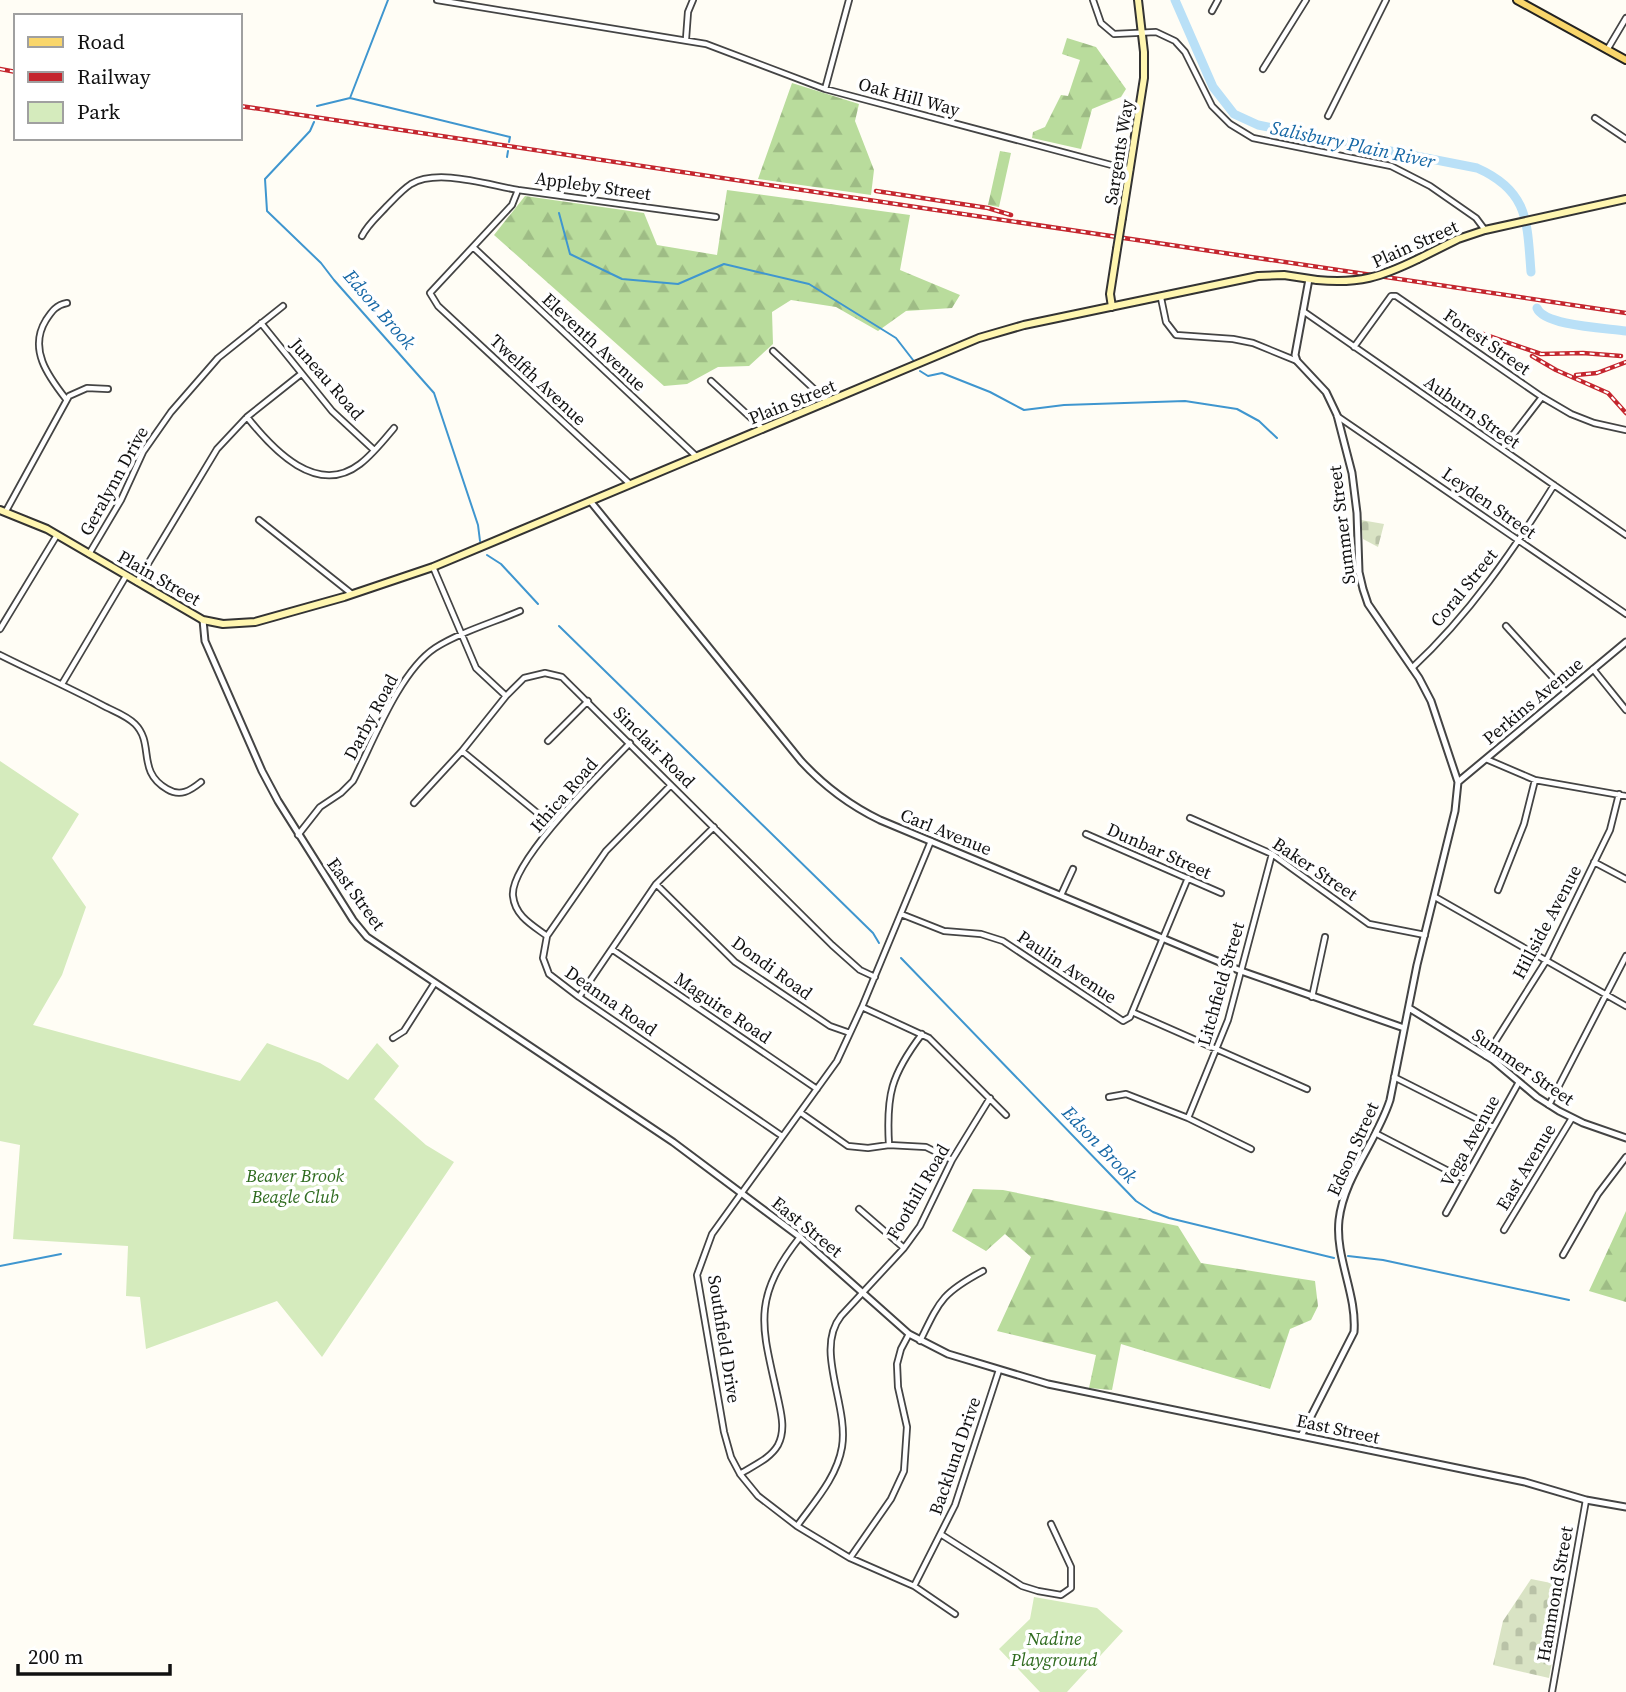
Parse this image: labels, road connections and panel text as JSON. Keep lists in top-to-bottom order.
{
  "streets": {
    "main road": ["Sargents Way", "Plain Street"],
    "street": [
      "Oak Hill Way",
      "Appleby Street",
      "Eleventh Avenue",
      "Forest Street",
      "Juneau Road",
      "Twelfth Avenue",
      "Auburn Street",
      "Geralynn Drive",
      "Leyden Street",
      "Summer Street",
      "Coral Street",
      "Perkins Avenue",
      "Darby Road",
      "Sinclair Road",
      "Ithica Road",
      "Carl Avenue",
      "Dunbar Street",
      "Baker Street",
      "East Street",
      "Hillside Avenue",
      "Paulin Avenue",
      "Dondi Road",
      "Litchfield Street",
      "Deanna Road",
      "Maguire Road",
      "Vega Avenue",
      "Edson Street",
      "East Avenue",
      "Foothill Road",
      "Southfield Drive",
      "Backlund Drive",
      "Hammond Street"
    ]
  },
  "crossings": [
    ["Oak Hill Way", "Sargents Way"],
    ["Sargents Way", "Plain Street"],
    ["Appleby Street", "Eleventh Avenue"],
    ["Appleby Street", "Twelfth Avenue"],
    ["Plain Street", "Eleventh Avenue"],
    ["Plain Street", "Twelfth Avenue"],
    ["Plain Street", "Geralynn Drive"],
    ["Plain Street", "Summer Street"],
    ["Plain Street", "Carl Avenue"],
    ["Plain Street", "East Street"],
    ["Forest Street", "Auburn Street"],
    ["Juneau Road", "Geralynn Drive"],
    ["Auburn Street", "Coral Street"],
    ["Leyden Street", "Summer Street"],
    ["Leyden Street", "Coral Street"],
    ["Summer Street", "Coral Street"],
    ["Summer Street", "Perkins Avenue"],
    ["Summer Street", "Carl Avenue"],
    ["Summer Street", "Baker Street"],
    ["Summer Street", "Hillside Avenue"],
    ["Summer Street", "Vega Avenue"],
    ["Summer Street", "Edson Street"],
    ["Summer Street", "East Avenue"],
    ["Darby Road", "East Street"],
    ["Sinclair Road", "Ithica Road"],
    ["Sinclair Road", "Southfield Drive"],
    ["Ithica Road", "Deanna Road"],
    ["Carl Avenue", "Litchfield Street"],
    ["Carl Avenue", "Edson Street"],
    ["Carl Avenue", "Southfield Drive"],
    ["Baker Street", "Litchfield Street"],
    ["East Street", "Edson Street"],
    ["East Street", "Foothill Road"],
    ["East Street", "Southfield Drive"],
    ["East Street", "Backlund Drive"],
    ["East Street", "Hammond Street"],
    ["Paulin Avenue", "Southfield Drive"],
    ["Dondi Road", "Southfield Drive"],
    ["Deanna Road", "Southfield Drive"],
    ["Maguire Road", "Southfield Drive"],
    ["Foothill Road", "Southfield Drive"],
    ["Southfield Drive", "Backlund Drive"]
  ],
  "water": ["Salisbury Plain River", "Edson Brook"],
  "parks": ["Beaver Brook Beagle Club", "Nadine Playground"],
  "legend": ["Road", "Railway", "Park"],
  "scale_bar": "200 m"
}
